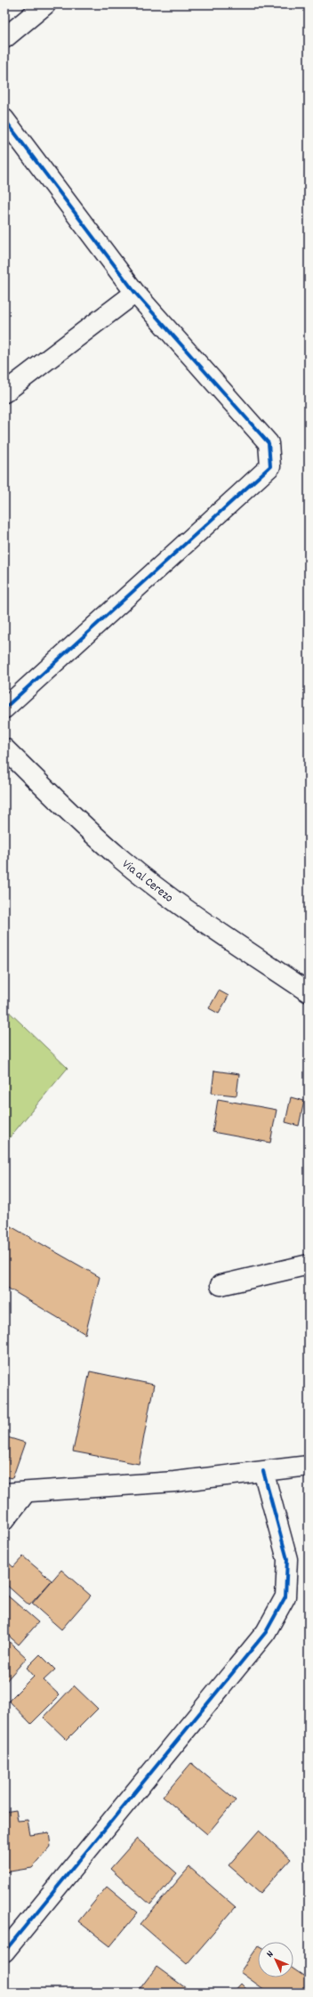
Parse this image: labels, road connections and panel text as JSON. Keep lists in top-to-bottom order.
{
  "streets": {
    "street": ["Via al Cerezo"]
  },
  "north": "top left"
}
